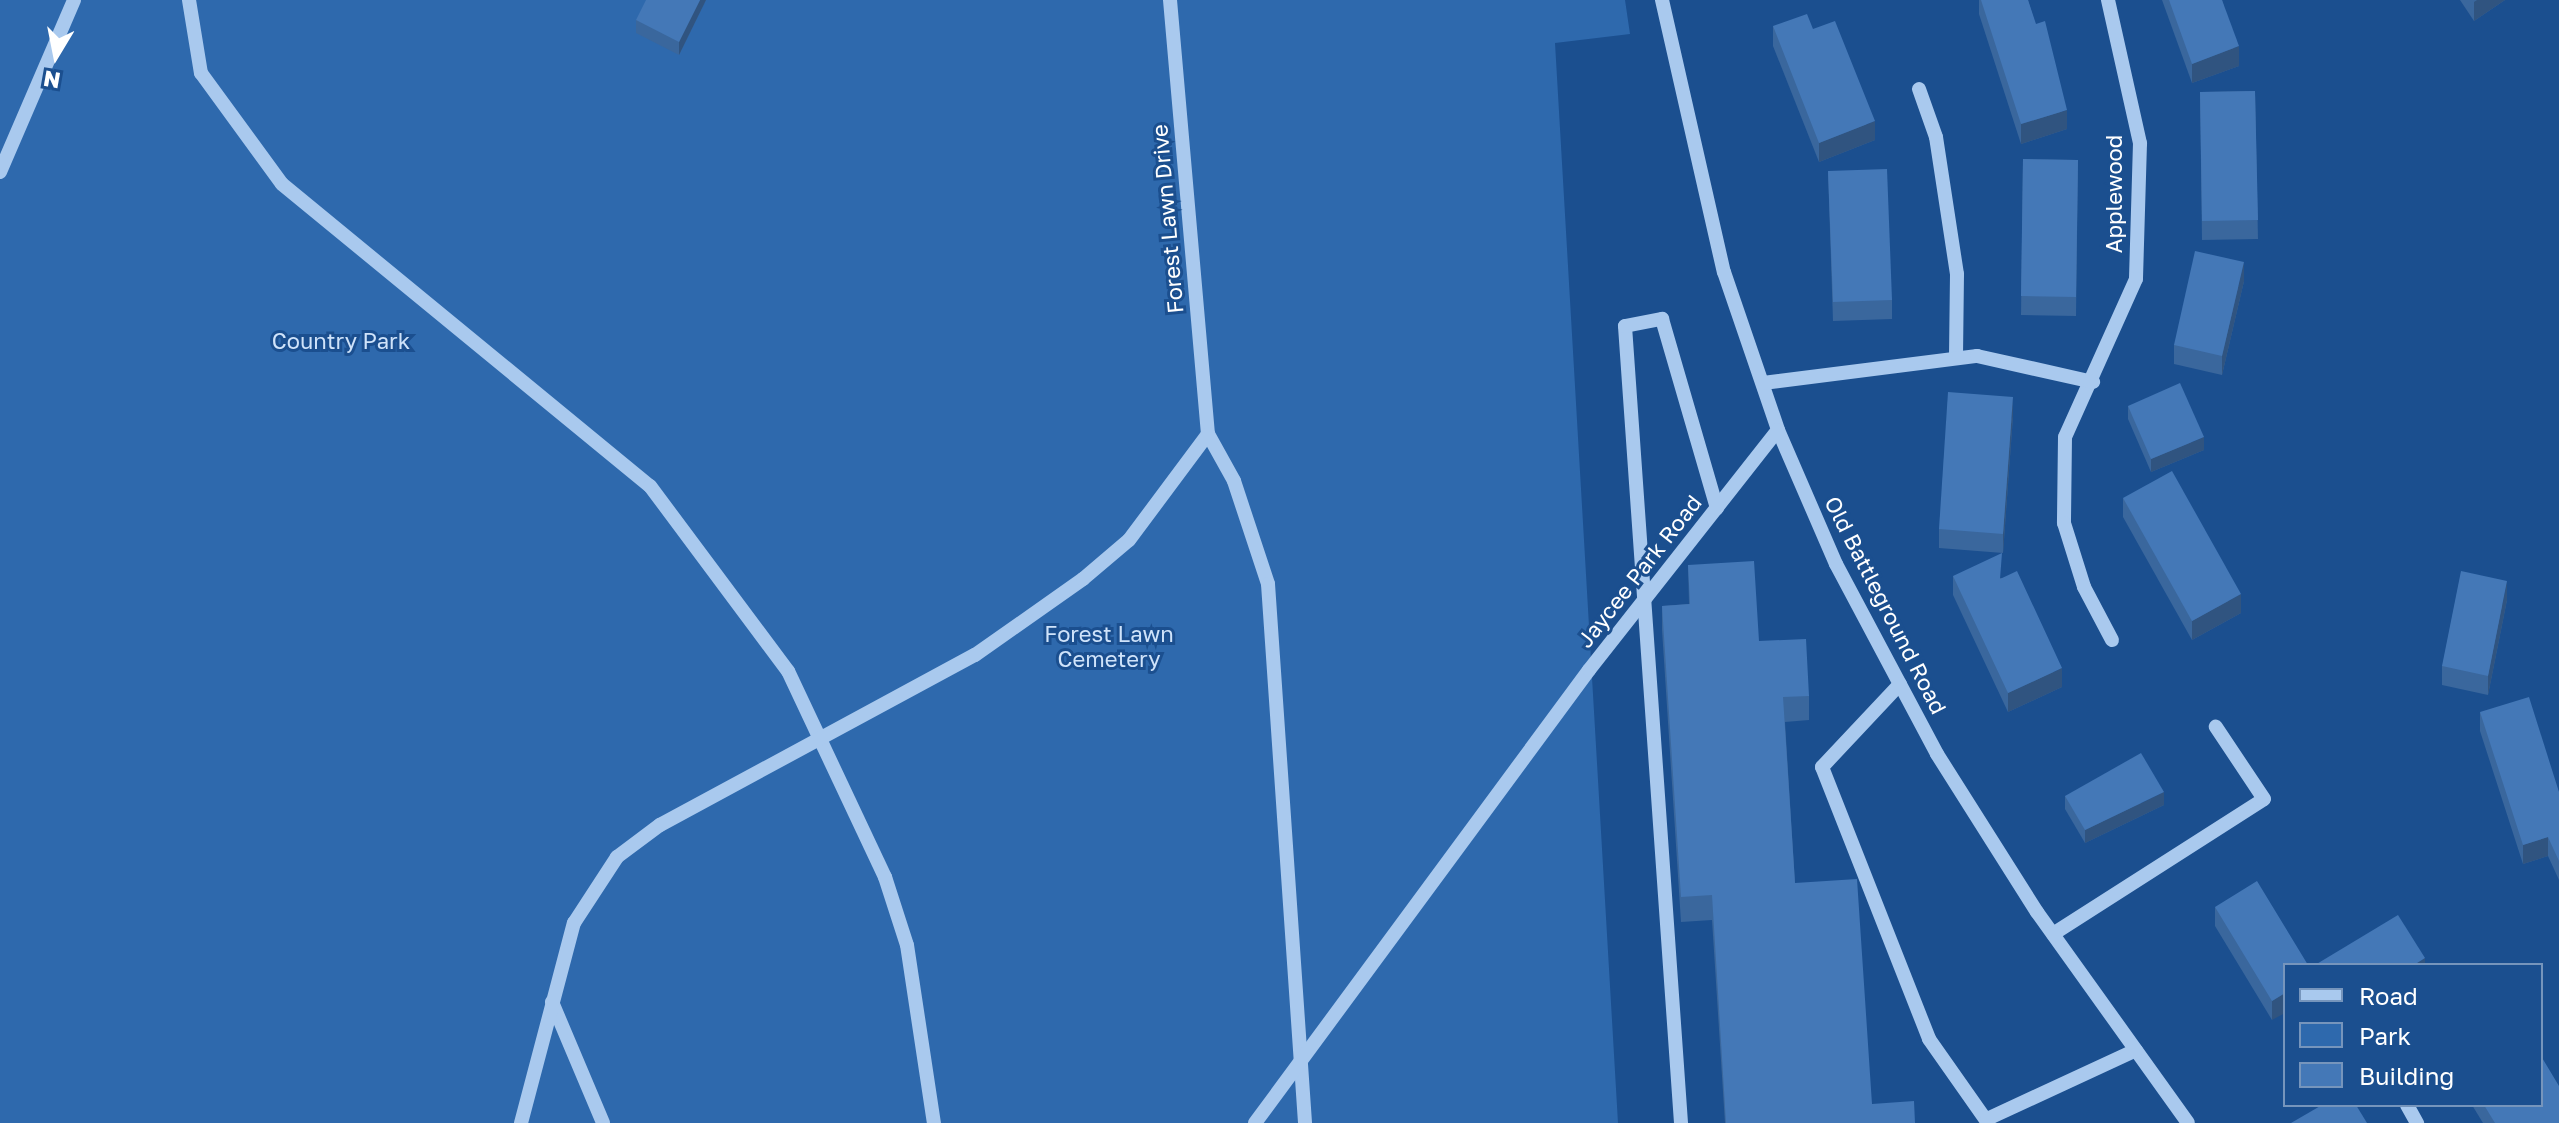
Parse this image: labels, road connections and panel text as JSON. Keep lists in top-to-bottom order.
{
  "streets": {
    "street": [
      "Applewood",
      "Forest Lawn Drive",
      "Jaycee Park Road",
      "Old Battleground Road"
    ]
  },
  "crossings": [
    ["Jaycee Park Road", "Old Battleground Road"]
  ],
  "parks": ["Country Park", "Forest Lawn Cemetery"],
  "legend": ["Road", "Park", "Building"],
  "north": "bottom"
}
